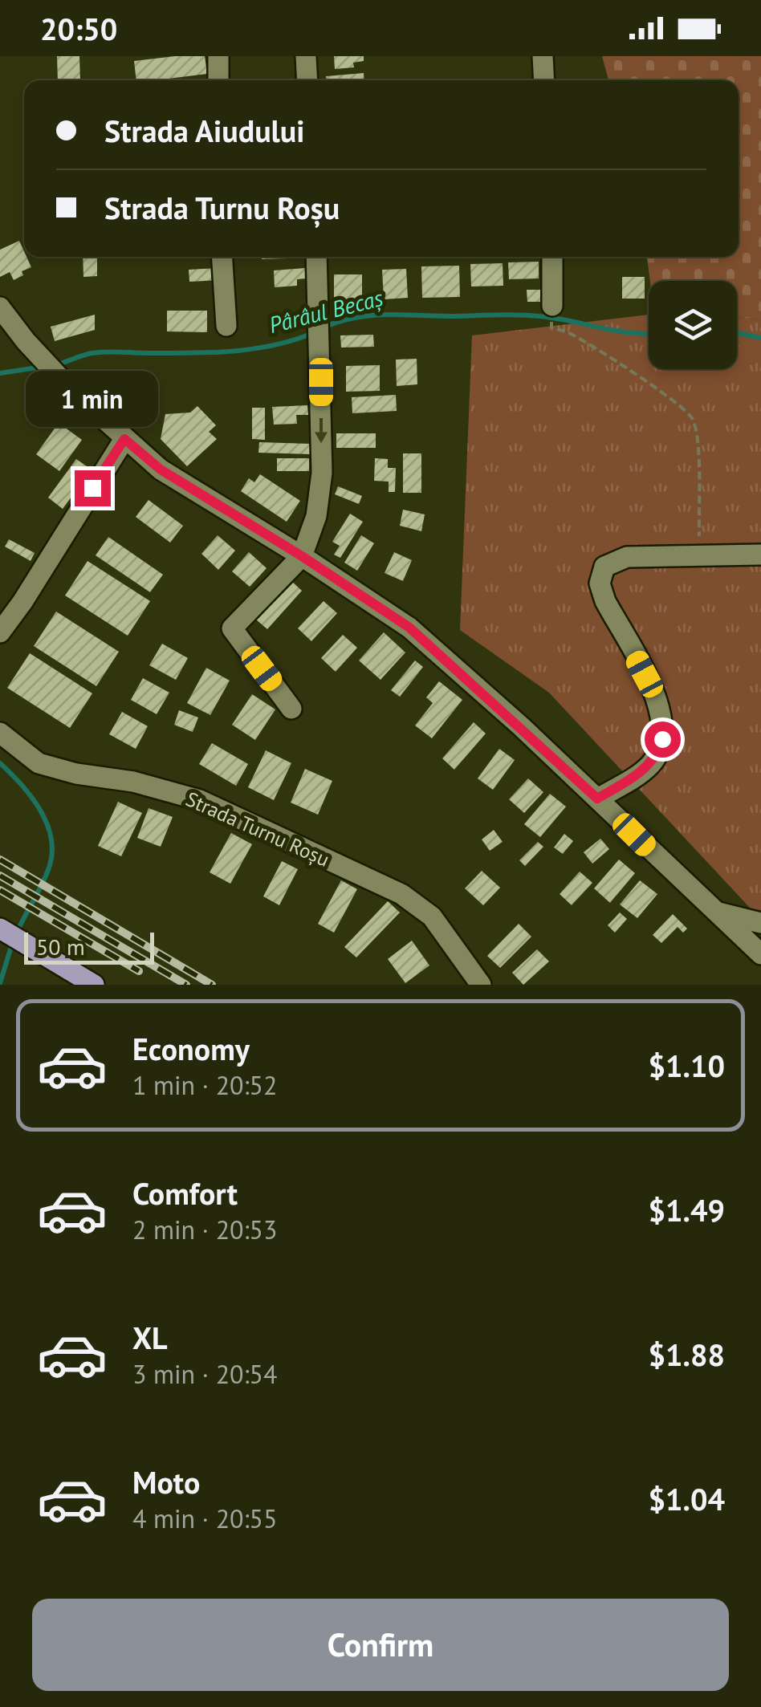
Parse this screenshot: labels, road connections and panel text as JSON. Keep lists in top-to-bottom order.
{
  "streets": {
    "street": ["Strada Turnu Roșu"]
  },
  "water": ["Pârâul Becaș"],
  "scale_bar": "50 m",
  "page": {
    "status": "20:50",
    "banner": ["Strada Aiudului", "Strada Turnu Roșu"],
    "bubble": "1 min",
    "scale": "50 m",
    "list": [
      {
        "name": "Economy",
        "note": "1 min · 20:52",
        "value": "$1.10"
      },
      {
        "name": "Comfort",
        "note": "2 min · 20:53",
        "value": "$1.49"
      },
      {
        "name": "XL",
        "note": "3 min · 20:54",
        "value": "$1.88"
      },
      {
        "name": "Moto",
        "note": "4 min · 20:55",
        "value": "$1.04"
      }
    ],
    "buttons": "Confirm"
  }
}
